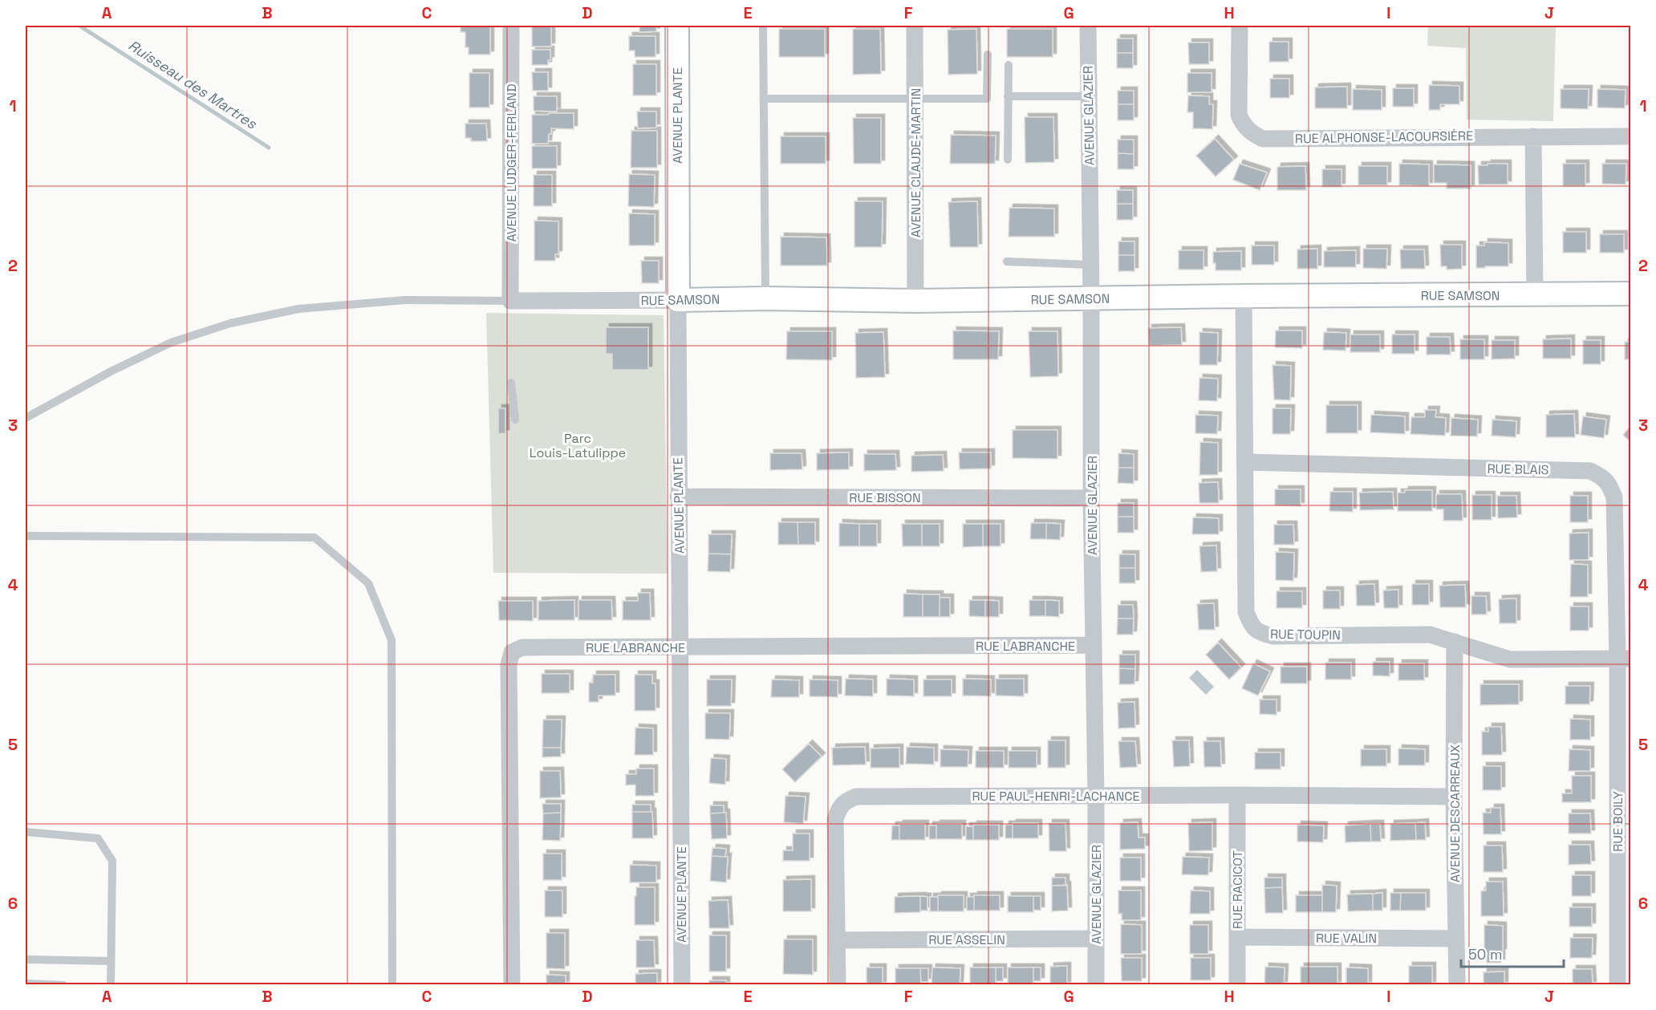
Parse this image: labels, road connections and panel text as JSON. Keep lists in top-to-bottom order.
{
  "streets": {
    "street": [
      "AVENUE PLANTE",
      "AVENUE GLAZIER",
      "RUE ALPHONSE-LACOURSIÈRE",
      "AVENUE LUDGER-FERLAND",
      "AVENUE CLAUDE-MARTIN",
      "RUE SAMSON",
      "RUE BLAIS",
      "RUE BISSON",
      "RUE TOUPIN",
      "RUE LABRANCHE",
      "RUE PAUL-HENRI-LACHANCE",
      "AVENUE DESCARREAUX",
      "RUE BOILY",
      "RUE RACICOT",
      "RUE VALIN",
      "RUE ASSELIN"
    ]
  },
  "crossings": [
    ["AVENUE PLANTE", "RUE SAMSON"],
    ["AVENUE PLANTE", "RUE BISSON"],
    ["AVENUE PLANTE", "RUE LABRANCHE"],
    ["AVENUE GLAZIER", "RUE SAMSON"],
    ["AVENUE GLAZIER", "RUE BISSON"],
    ["AVENUE GLAZIER", "RUE LABRANCHE"],
    ["AVENUE GLAZIER", "RUE PAUL-HENRI-LACHANCE"],
    ["AVENUE GLAZIER", "RUE ASSELIN"],
    ["AVENUE LUDGER-FERLAND", "RUE SAMSON"],
    ["AVENUE CLAUDE-MARTIN", "RUE SAMSON"],
    ["RUE SAMSON", "RUE TOUPIN"],
    ["RUE BLAIS", "RUE TOUPIN"],
    ["RUE BLAIS", "RUE BOILY"],
    ["RUE TOUPIN", "AVENUE DESCARREAUX"],
    ["RUE TOUPIN", "RUE BOILY"],
    ["RUE PAUL-HENRI-LACHANCE", "AVENUE DESCARREAUX"],
    ["RUE PAUL-HENRI-LACHANCE", "RUE RACICOT"],
    ["RUE PAUL-HENRI-LACHANCE", "RUE ASSELIN"],
    ["AVENUE DESCARREAUX", "RUE VALIN"],
    ["RUE RACICOT", "RUE VALIN"]
  ],
  "water": ["Ruisseau des Martres"],
  "parks": ["Parc Louis-Latulippe"],
  "scale_bar": "50 m",
  "grid": {
    "columns": [
      "A",
      "B",
      "C",
      "D",
      "E",
      "F",
      "G",
      "H",
      "I",
      "J"
    ],
    "rows": [
      "1",
      "2",
      "3",
      "4",
      "5",
      "6"
    ]
  }
}
